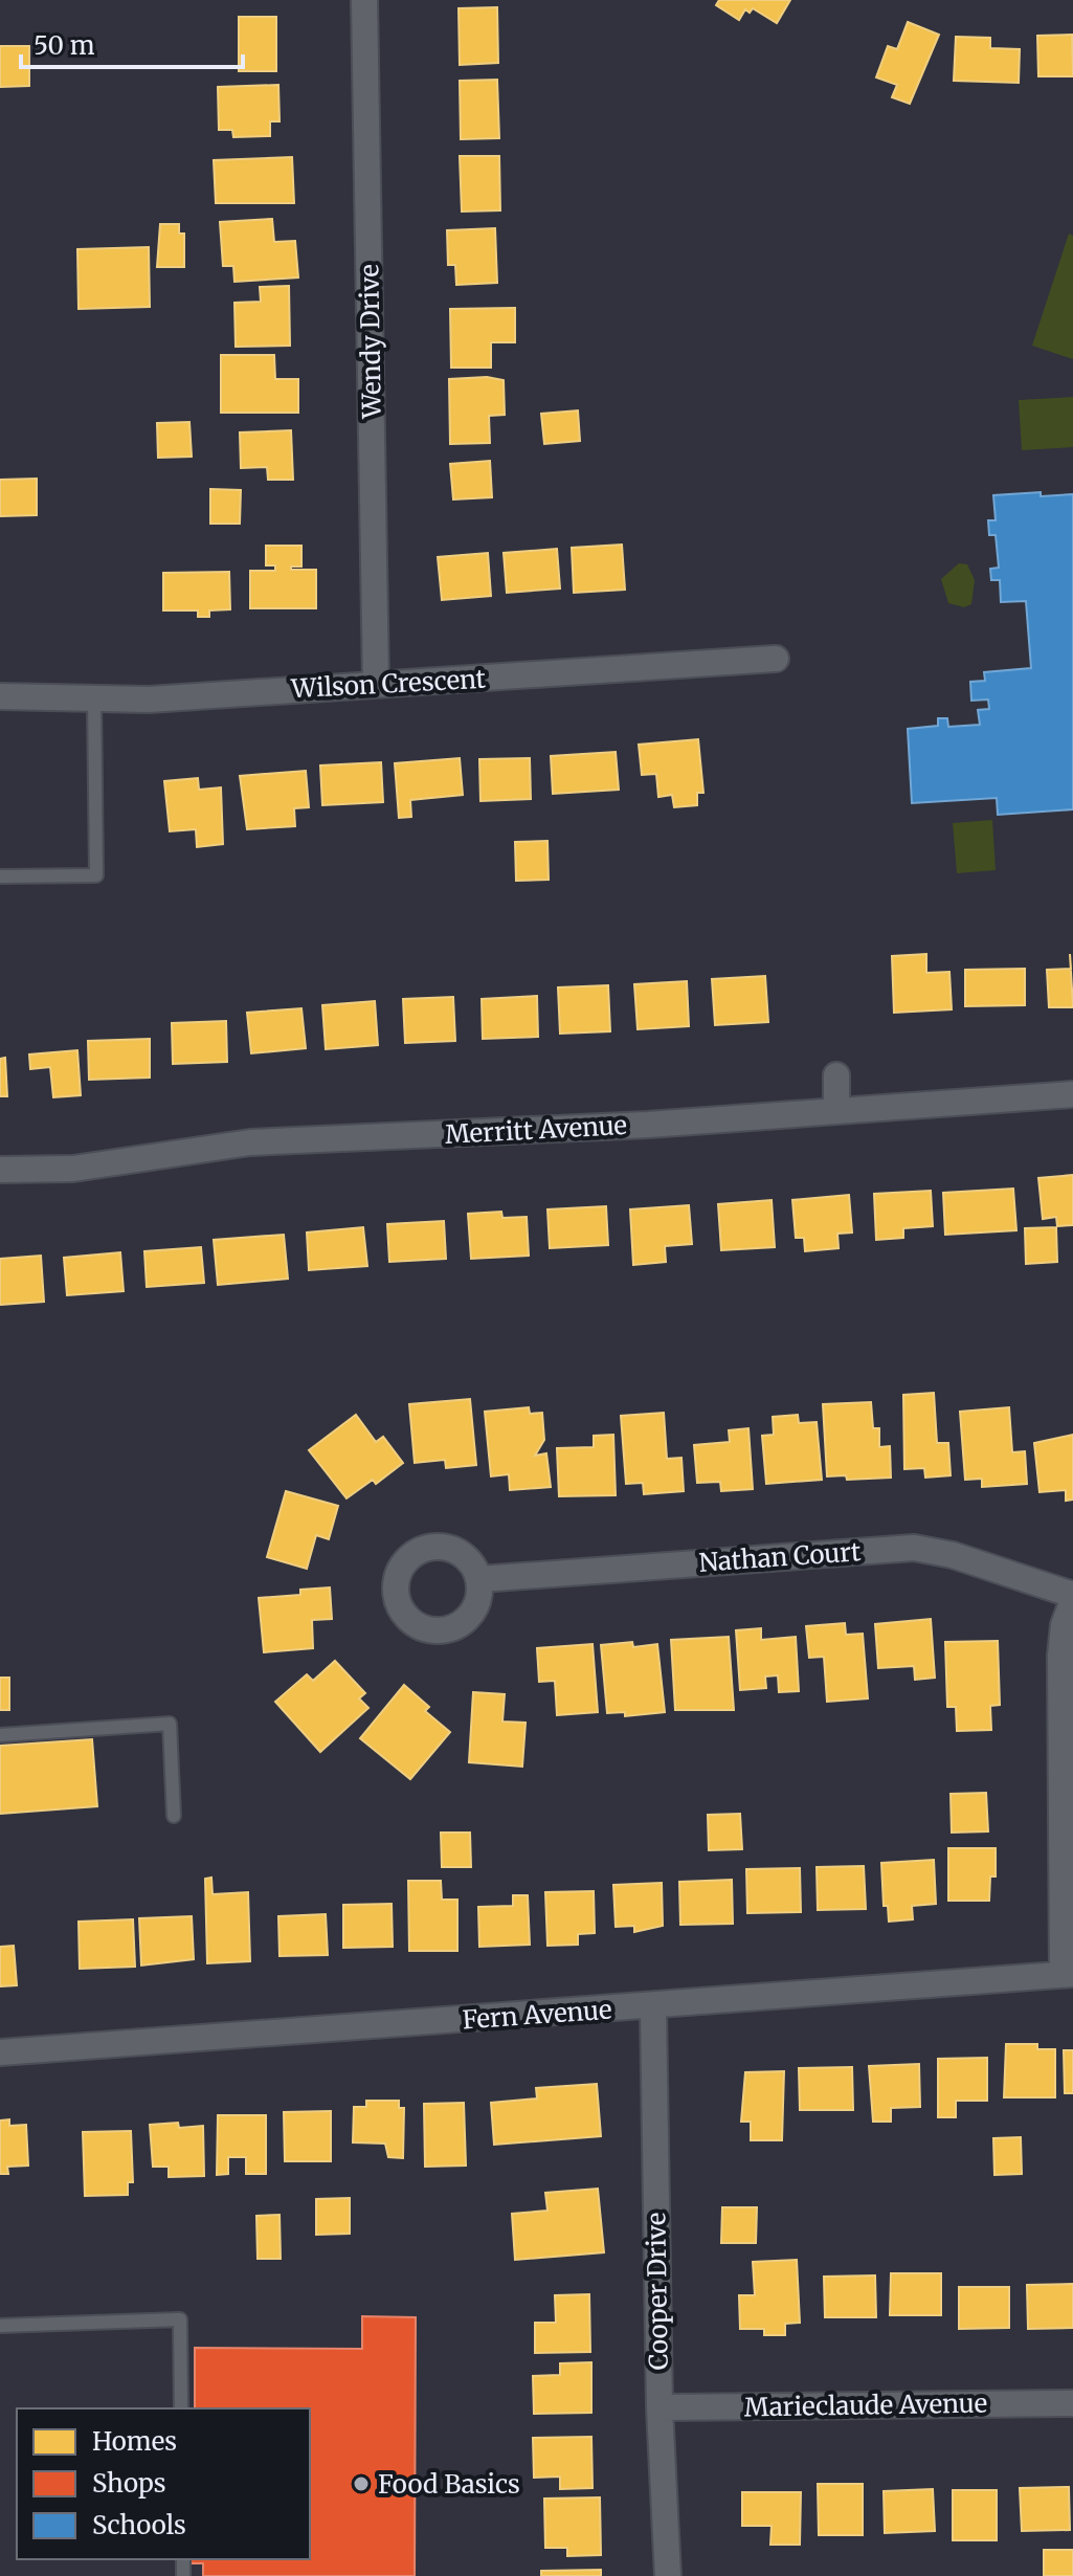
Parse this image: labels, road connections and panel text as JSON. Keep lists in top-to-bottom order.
{
  "streets": {
    "street": [
      "Wendy Drive",
      "Wilson Crescent",
      "Merritt Avenue",
      "Nathan Court",
      "Fern Avenue",
      "Cooper Drive",
      "Marieclaude Avenue"
    ]
  },
  "crossings": [
    ["Wendy Drive", "Wilson Crescent"],
    ["Fern Avenue", "Cooper Drive"],
    ["Cooper Drive", "Marieclaude Avenue"]
  ],
  "places": ["Food Basics"],
  "legend": ["Homes", "Shops", "Schools"],
  "scale_bar": "50 m"
}
